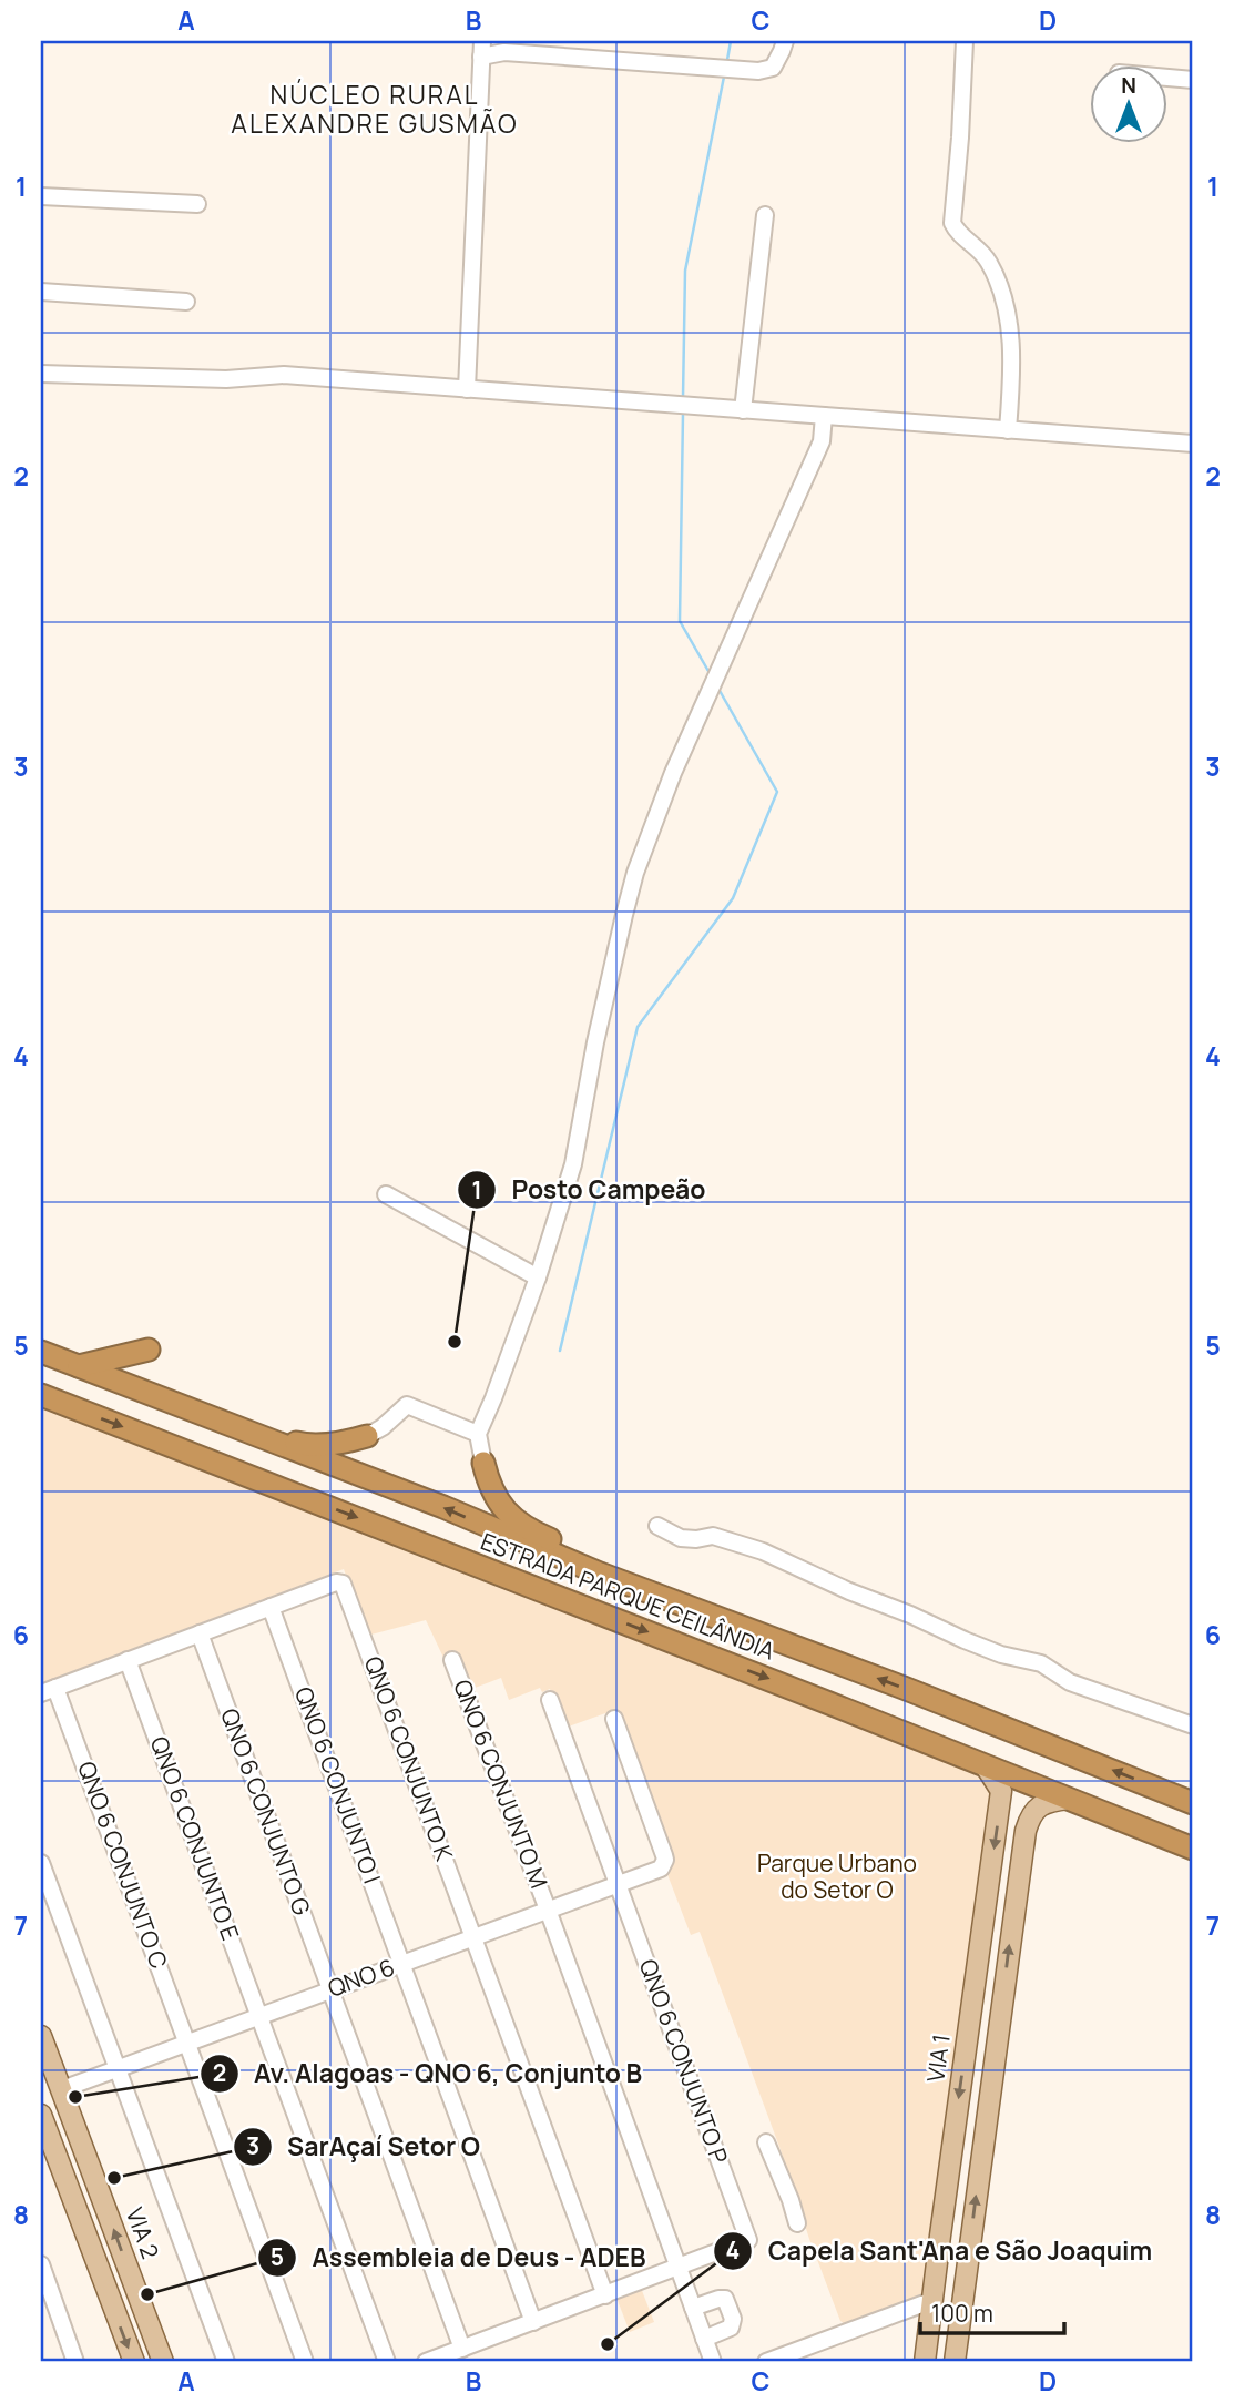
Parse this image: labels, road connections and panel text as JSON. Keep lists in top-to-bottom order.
{
  "streets": {
    "highway": ["ESTRADA PARQUE CEILÂNDIA"],
    "main road": ["VIA 1", "VIA 2"],
    "street": [
      "QNO 6 CONJUNTO K",
      "QNO 6 CONJUNTO M",
      "QNO 6 CONJUNTO I",
      "QNO 6 CONJUNTO G",
      "QNO 6 CONJUNTO E",
      "QNO 6 CONJUNTO C",
      "QNO 6",
      "QNO 6 CONJUNTO P"
    ]
  },
  "crossings": [
    ["ESTRADA PARQUE CEILÂNDIA", "VIA 1"],
    ["QNO 6 CONJUNTO K", "QNO 6 CONJUNTO I"],
    ["QNO 6 CONJUNTO K", "QNO 6"],
    ["QNO 6 CONJUNTO M", "QNO 6"],
    ["QNO 6 CONJUNTO M", "QNO 6 CONJUNTO P"],
    ["QNO 6 CONJUNTO I", "QNO 6"],
    ["QNO 6 CONJUNTO G", "QNO 6"],
    ["QNO 6 CONJUNTO E", "QNO 6"],
    ["QNO 6 CONJUNTO C", "QNO 6"],
    ["QNO 6", "QNO 6 CONJUNTO P"],
    ["QNO 6", "VIA 2"]
  ],
  "districts": ["NÚCLEO RURAL ALEXANDRE GUSMÃO"],
  "parks": ["Parque Urbano do Setor O"],
  "places": [
    "Posto Campeão",
    "Av. Alagoas - QNO 6, Conjunto B",
    "SarAçaí Setor O",
    "Assembleia de Deus - ADEB",
    "Capela Sant'Ana e São Joaquim"
  ],
  "scale_bar": "100 m",
  "north": "top",
  "grid": {
    "columns": [
      "A",
      "B",
      "C",
      "D"
    ],
    "rows": [
      "1",
      "2",
      "3",
      "4",
      "5",
      "6",
      "7",
      "8"
    ]
  }
}
